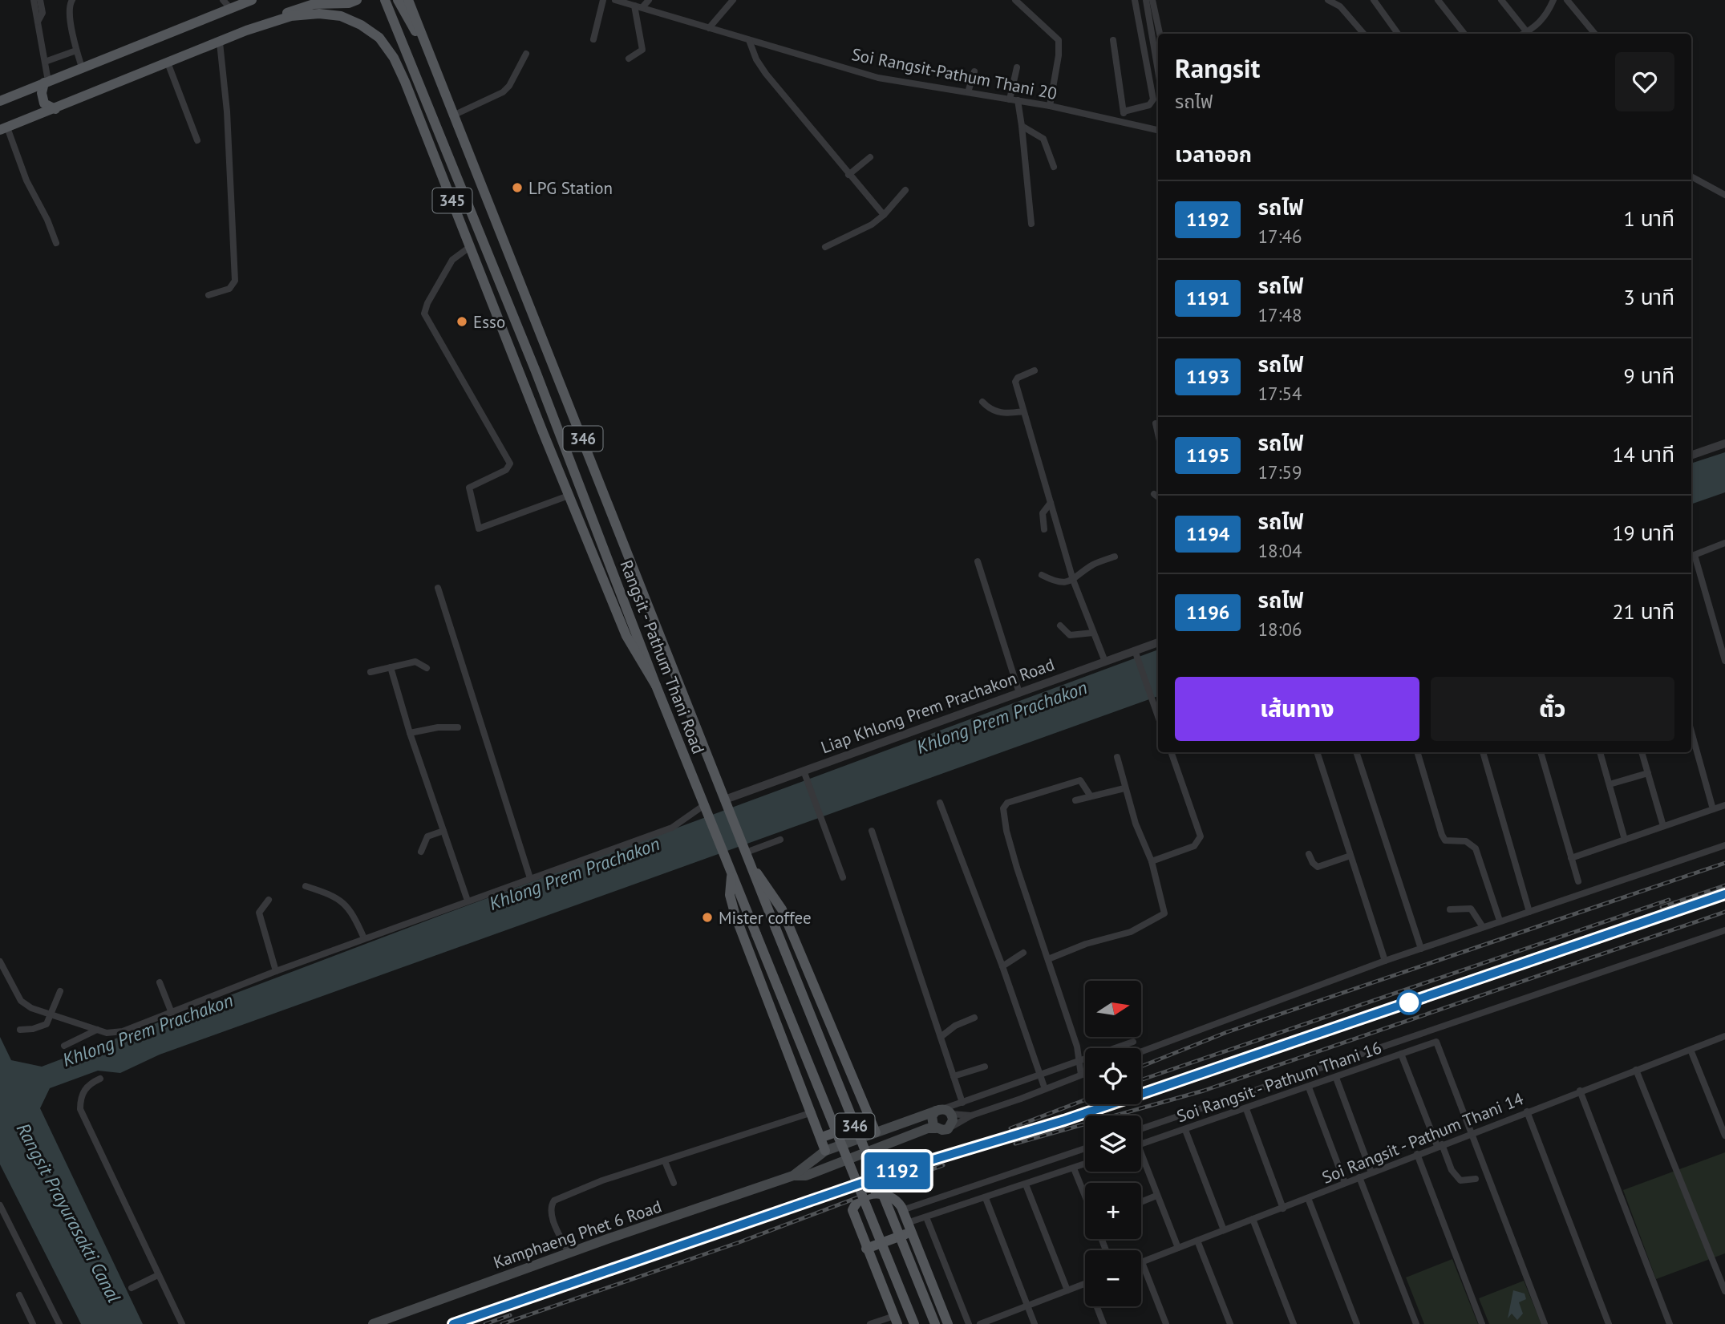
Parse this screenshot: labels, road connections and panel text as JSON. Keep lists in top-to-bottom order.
{
  "streets": {
    "main road": [
      "345",
      "346",
      "Rangsit - Pathum Thani Road",
      "Kamphaeng Phet 6 Road"
    ],
    "street": [
      "Soi Rangsit-Pathum Thani 20",
      "Liap Khlong Prem Prachakon Road",
      "Soi Rangsit - Pathum Thani 16",
      "Soi Rangsit - Pathum Thani 14"
    ]
  },
  "crossings": [
    ["345", "Rangsit - Pathum Thani Road"],
    ["Rangsit - Pathum Thani Road", "Liap Khlong Prem Prachakon Road"],
    ["Soi Rangsit - Pathum Thani 16", "Soi Rangsit - Pathum Thani 14"]
  ],
  "water": ["Khlong Prem Prachakon", "Rangsit Prayurasakti Canal"],
  "places": ["LPG Station", "Esso", "Mister coffee"],
  "north": "right",
  "page": {
    "on_map": "1192",
    "heading": [
      ["Rangsit", "รถไฟ"],
      "เวลาออก"
    ],
    "list": [
      {
        "mark": "1192",
        "name": "รถไฟ",
        "note": "17:46",
        "value": "1 นาที"
      },
      {
        "mark": "1191",
        "name": "รถไฟ",
        "note": "17:48",
        "value": "3 นาที"
      },
      {
        "mark": "1193",
        "name": "รถไฟ",
        "note": "17:54",
        "value": "9 นาที"
      },
      {
        "mark": "1195",
        "name": "รถไฟ",
        "note": "17:59",
        "value": "14 นาที"
      },
      {
        "mark": "1194",
        "name": "รถไฟ",
        "note": "18:04",
        "value": "19 นาที"
      },
      {
        "mark": "1196",
        "name": "รถไฟ",
        "note": "18:06",
        "value": "21 นาที"
      }
    ],
    "buttons": ["เส้นทาง", "ตั๋ว"],
    "map_buttons": ["+", "−"]
  }
}
